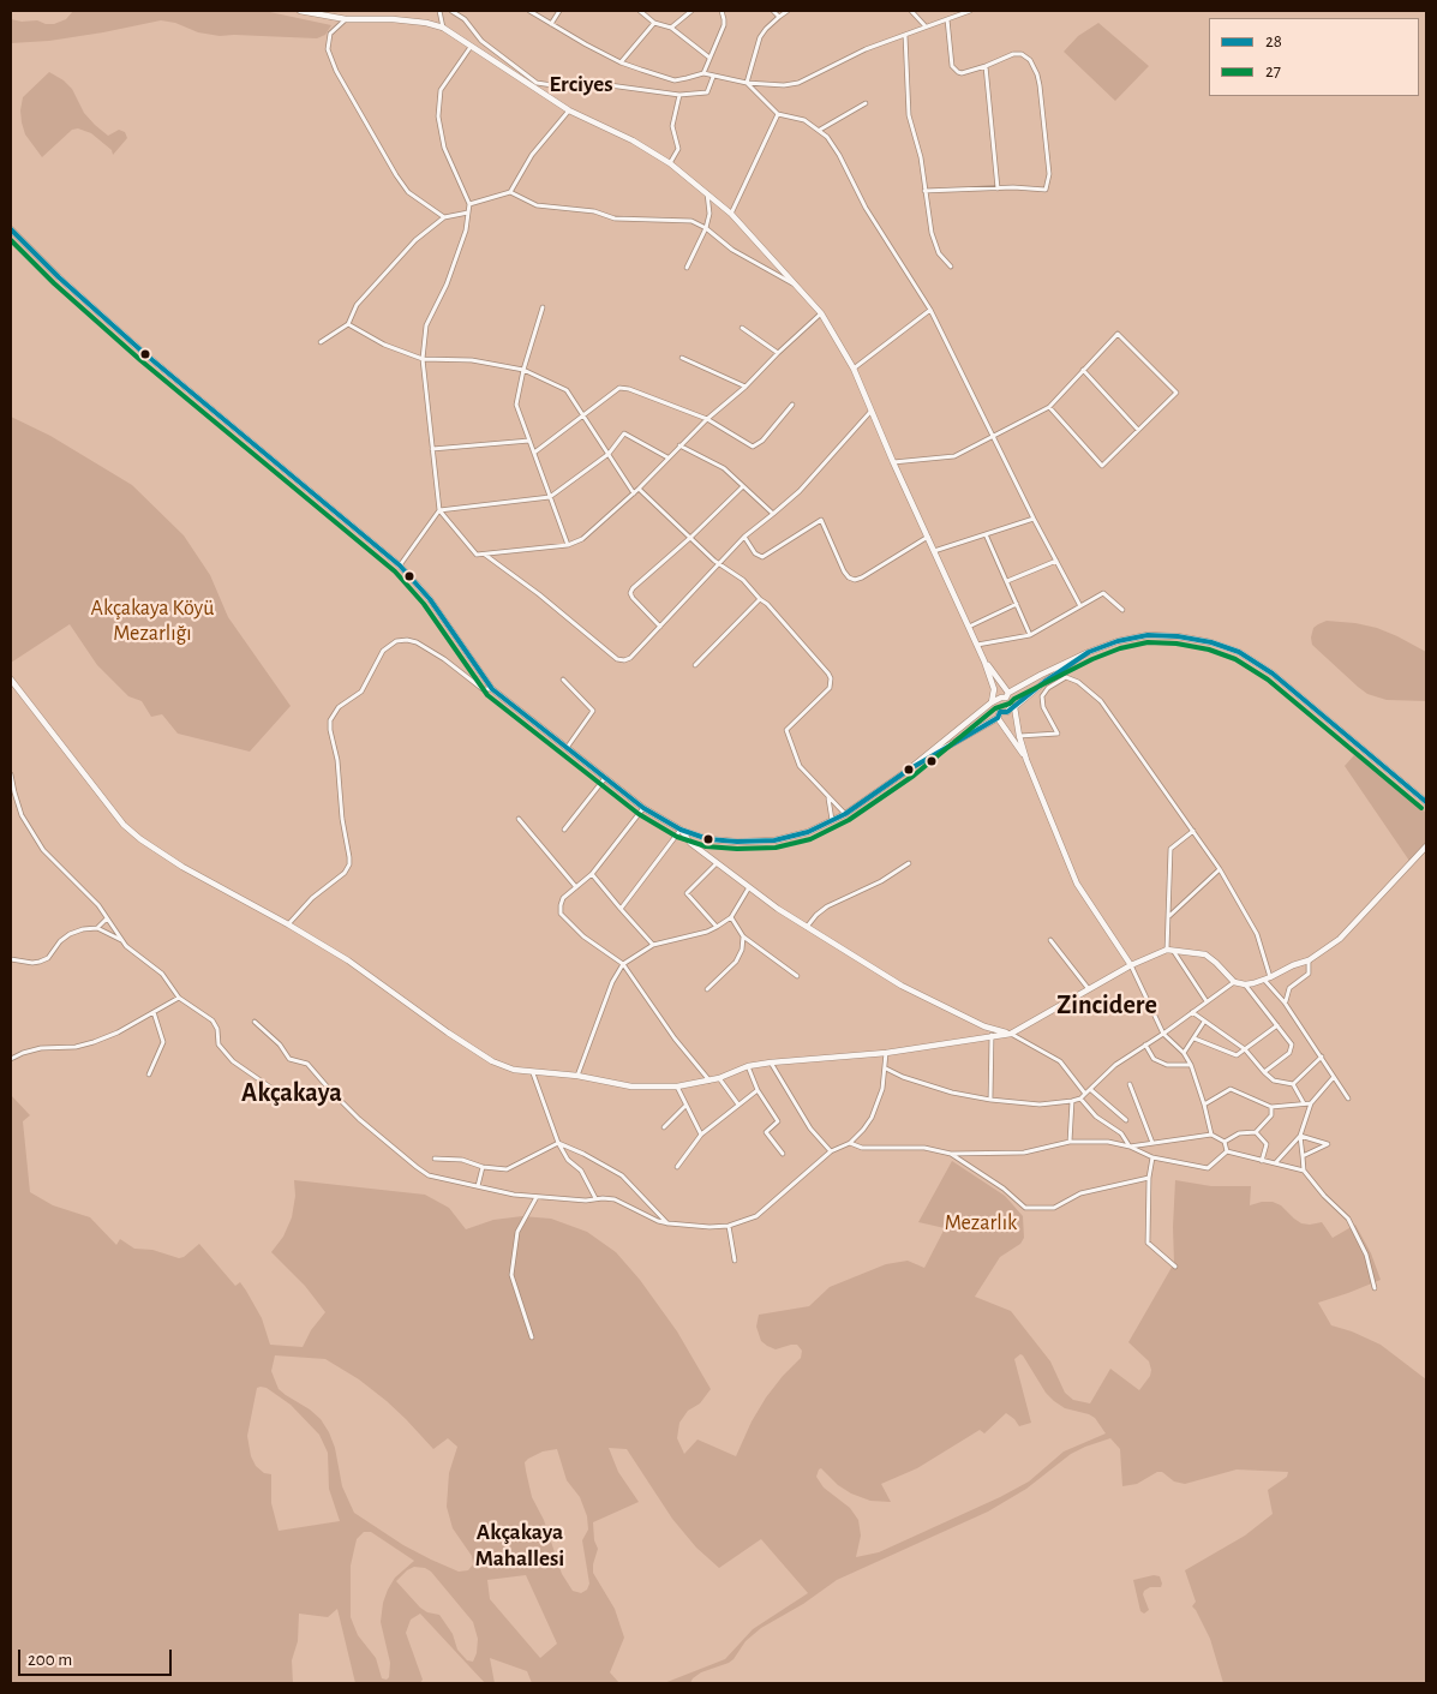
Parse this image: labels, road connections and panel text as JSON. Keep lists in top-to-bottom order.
{
  "districts": [
    "Erciyes",
    "Zincidere",
    "Akçakaya",
    "Akçakaya Mahallesi"
  ],
  "parks": ["Akçakaya Köyü Mezarlığı", "Mezarlık"],
  "lines": ["transit line 28", "transit line 27"],
  "legend": ["28", "27"],
  "scale_bar": "200 m"
}
